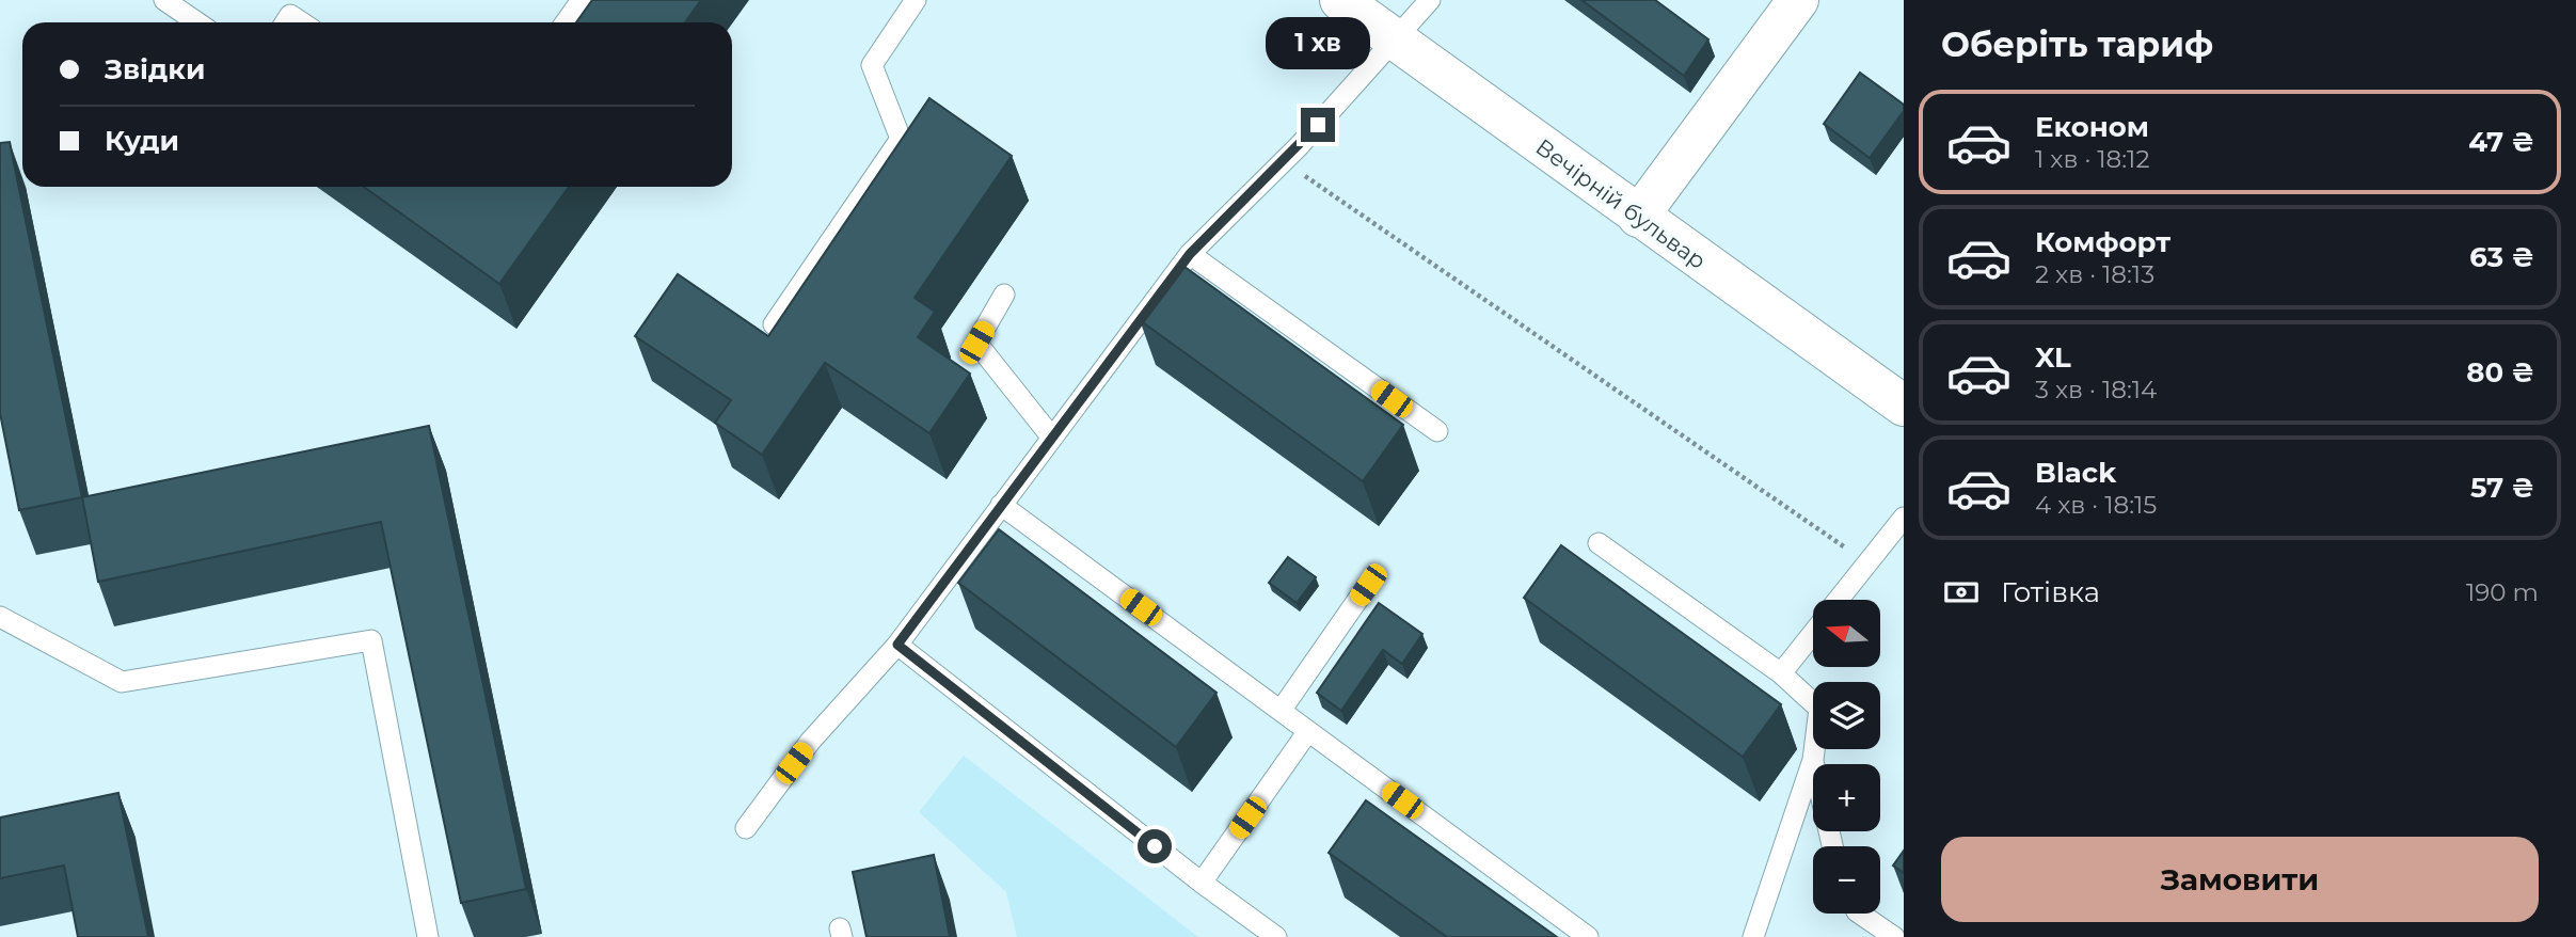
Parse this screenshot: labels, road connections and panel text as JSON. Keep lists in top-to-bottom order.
{
  "streets": {
    "street": ["Вечірній бульвар"]
  },
  "north": "left",
  "page": {
    "heading": "Оберіть тариф",
    "bubble": "1 хв",
    "banner": ["Звідки", "Куди"],
    "list": [
      {
        "name": "Економ",
        "note": "1 хв · 18:12",
        "value": "47 ₴"
      },
      {
        "name": "Комфорт",
        "note": "2 хв · 18:13",
        "value": "63 ₴"
      },
      {
        "name": "XL",
        "note": "3 хв · 18:14",
        "value": "80 ₴"
      },
      {
        "name": "Black",
        "note": "4 хв · 18:15",
        "value": "57 ₴"
      }
    ],
    "pay": ["Готівка", "190 m"],
    "map_buttons": ["+", "−"],
    "buttons": "Замовити"
  }
}
